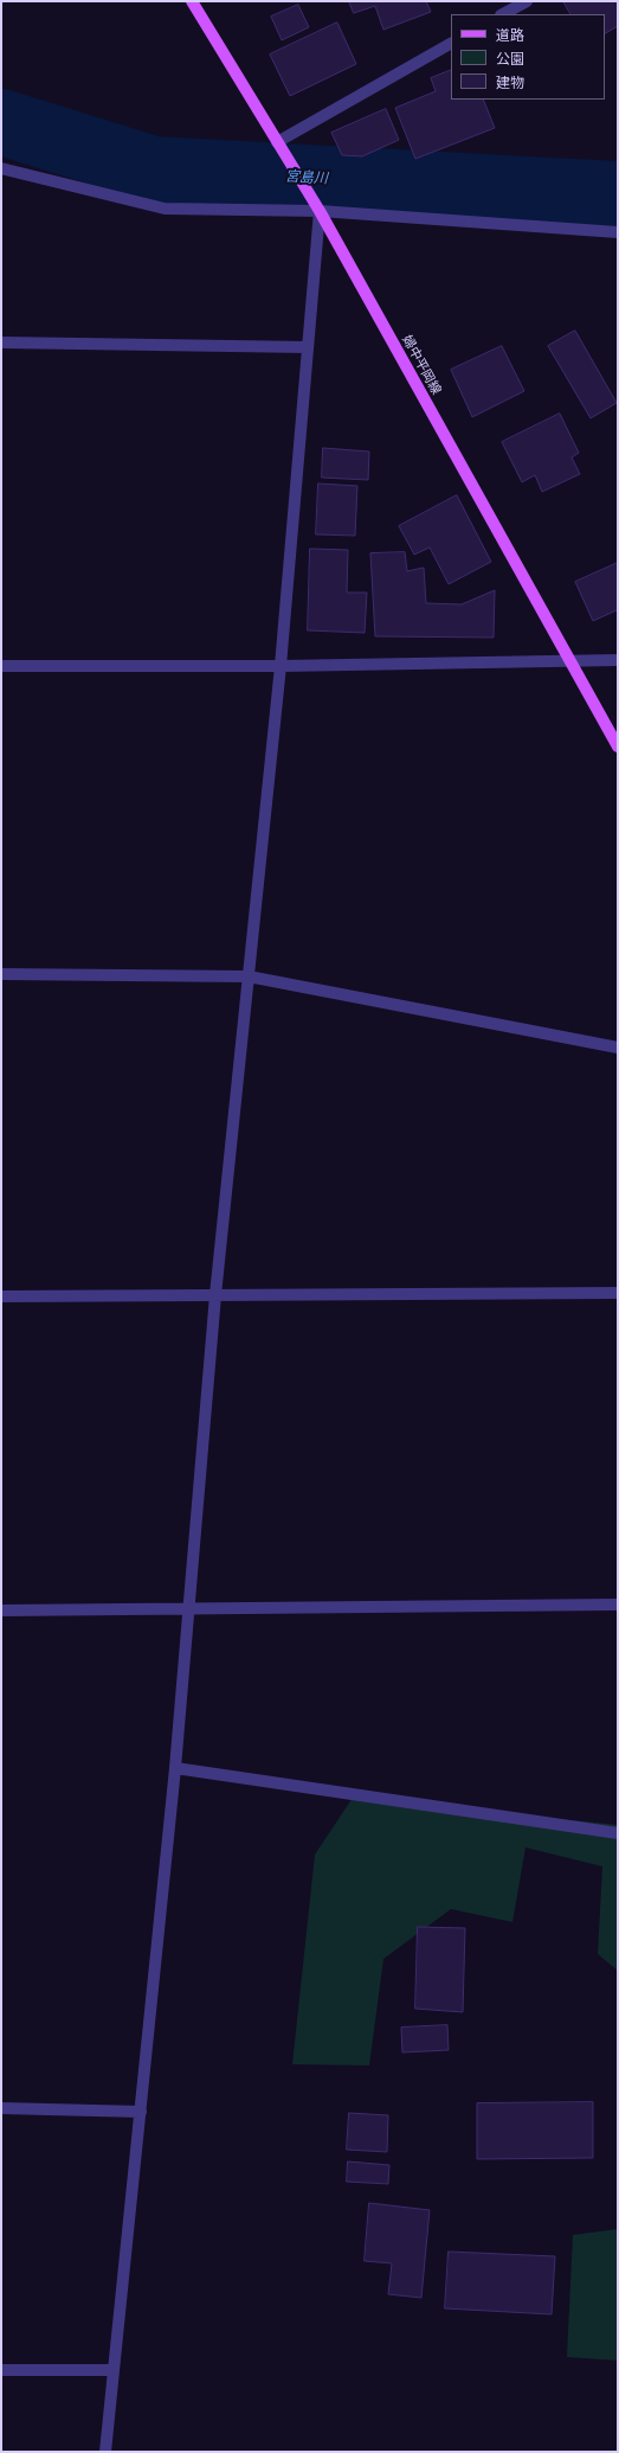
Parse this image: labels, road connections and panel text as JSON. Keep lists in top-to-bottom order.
{
  "streets": {
    "main road": ["婦中平岡線"]
  },
  "water": ["宮島川"],
  "legend": ["道路", "公園", "建物"]
}
